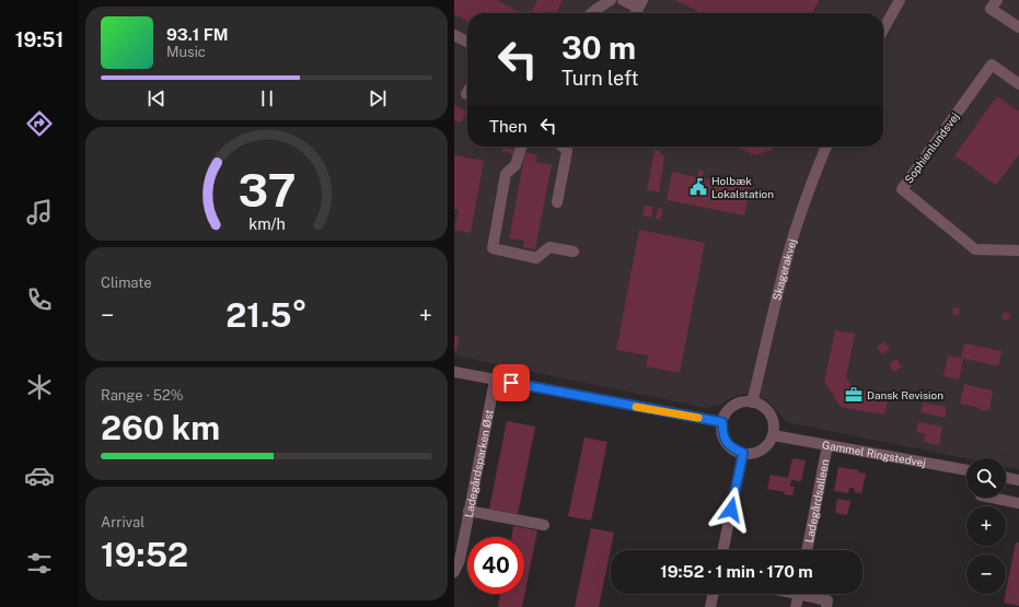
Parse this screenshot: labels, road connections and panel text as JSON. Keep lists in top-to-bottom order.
{
  "streets": {
    "street": [
      "Sophienlundsvej",
      "Skagerakvej",
      "Gammel Ringstedvej",
      "Ladegårdsparken Øst",
      "Ladegårdsalleen"
    ]
  },
  "crossings": [
    ["Skagerakvej", "Gammel Ringstedvej"],
    ["Gammel Ringstedvej", "Ladegårdsalleen"]
  ],
  "places": {
    "public building": ["Holbæk Lokalstation"],
    "office": ["Dansk Revision"]
  },
  "page": {
    "tabs": "19:51",
    "turn": ["30 m", "Turn left"],
    "song": ["93.1 FM", "Music"],
    "then": "Then",
    "tile": [
      "Climate",
      ["Range · 52%", "260 km"],
      ["Arrival", "19:52"]
    ],
    "heat": ["−", "21.5°", "+"],
    "map_buttons": ["+", "−"],
    "limit": "40",
    "trip": "19:52 · 1 min · 170 m",
    "gauge": ["37", "km/h"]
  }
}
